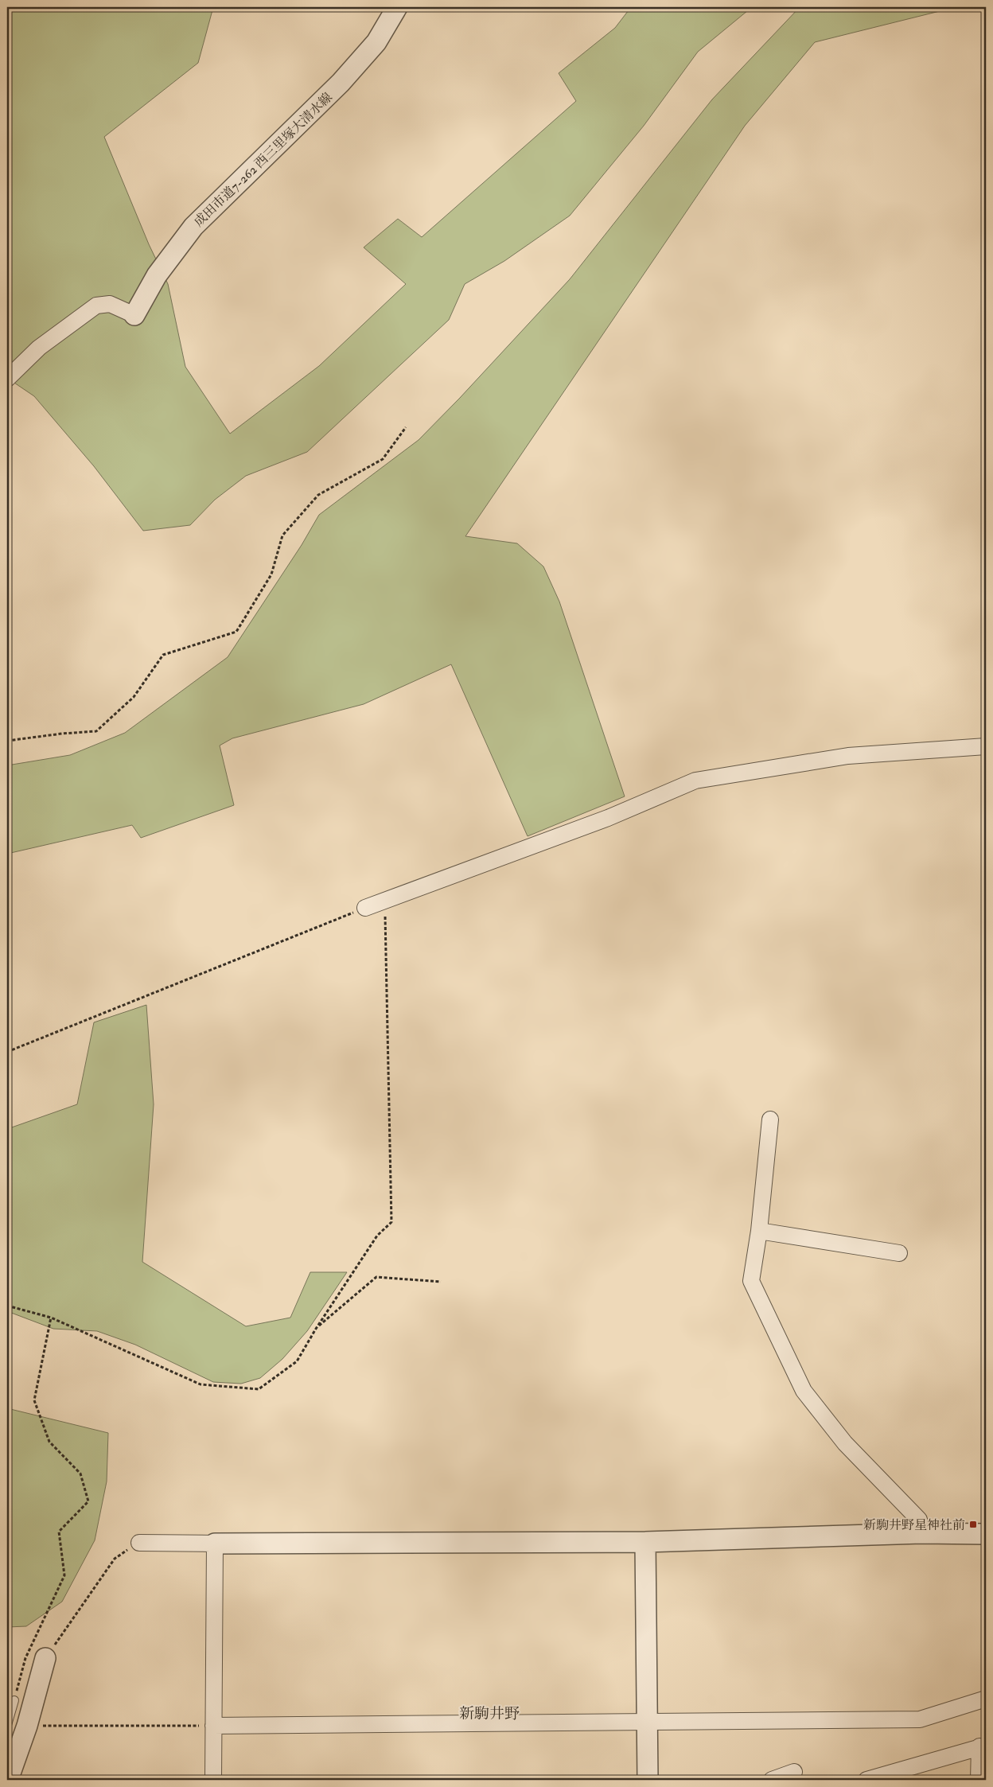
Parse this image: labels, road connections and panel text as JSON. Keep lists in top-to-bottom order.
{
  "streets": {
    "street": ["成田市道7-262 西三里塚大清水線"]
  },
  "districts": ["新駒井野"],
  "places": {
    "transit": ["新駒井野星神社前"]
  }
}
